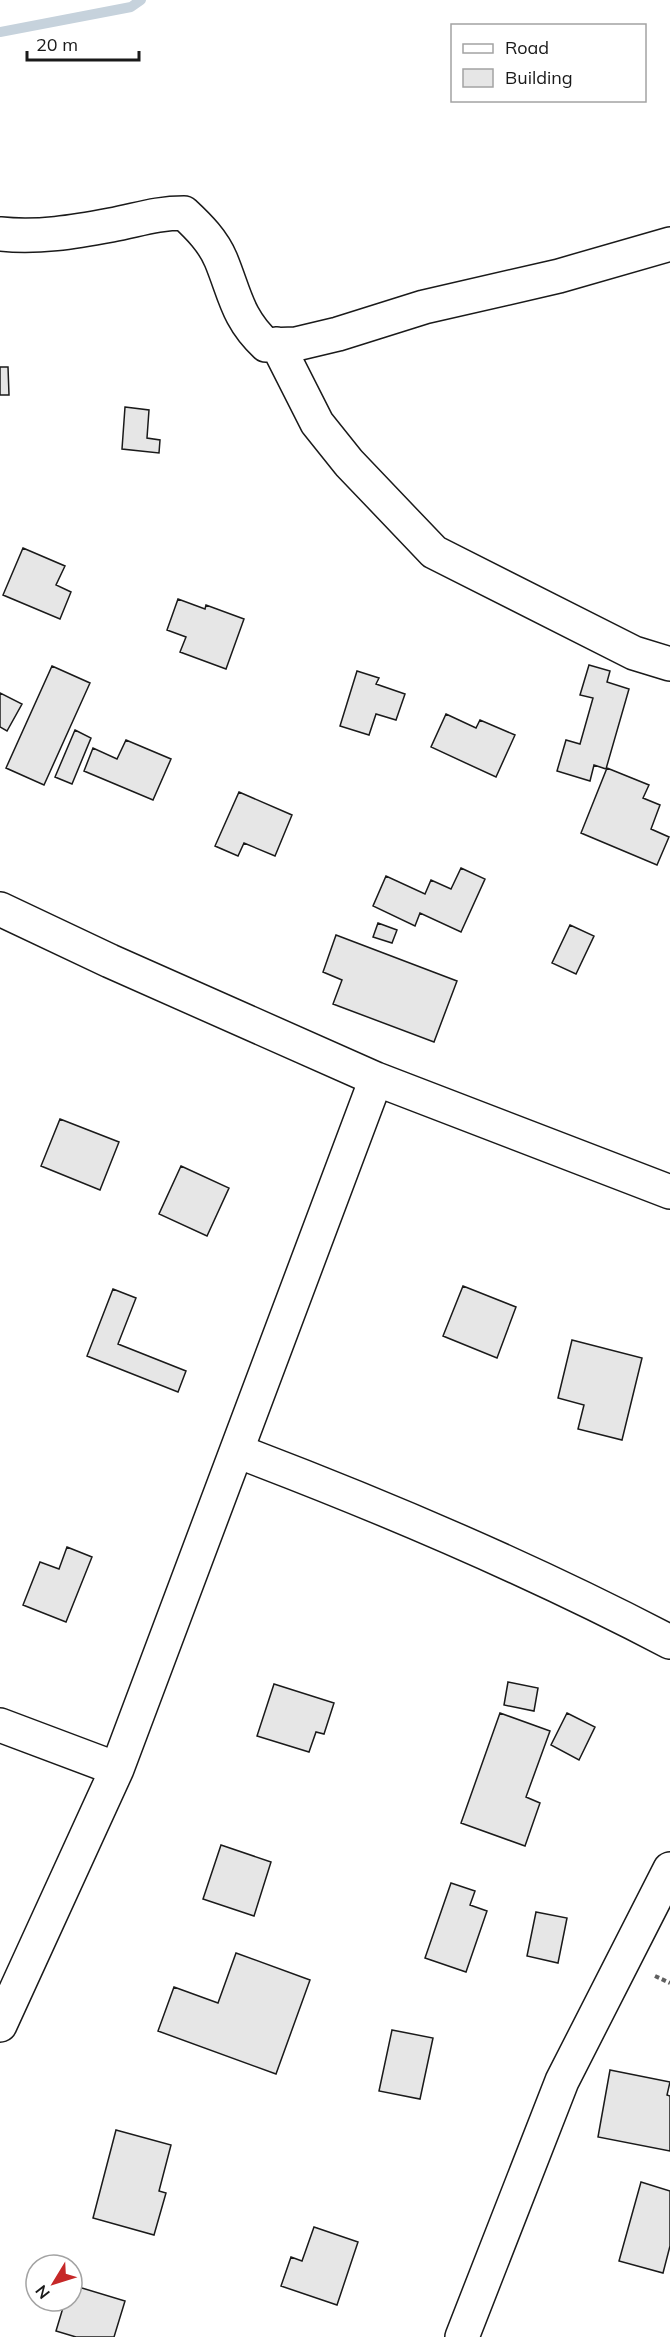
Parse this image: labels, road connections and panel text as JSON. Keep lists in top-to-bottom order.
{
  "legend": ["Road", "Building"],
  "scale_bar": "20 m",
  "north": "bottom left"
}
